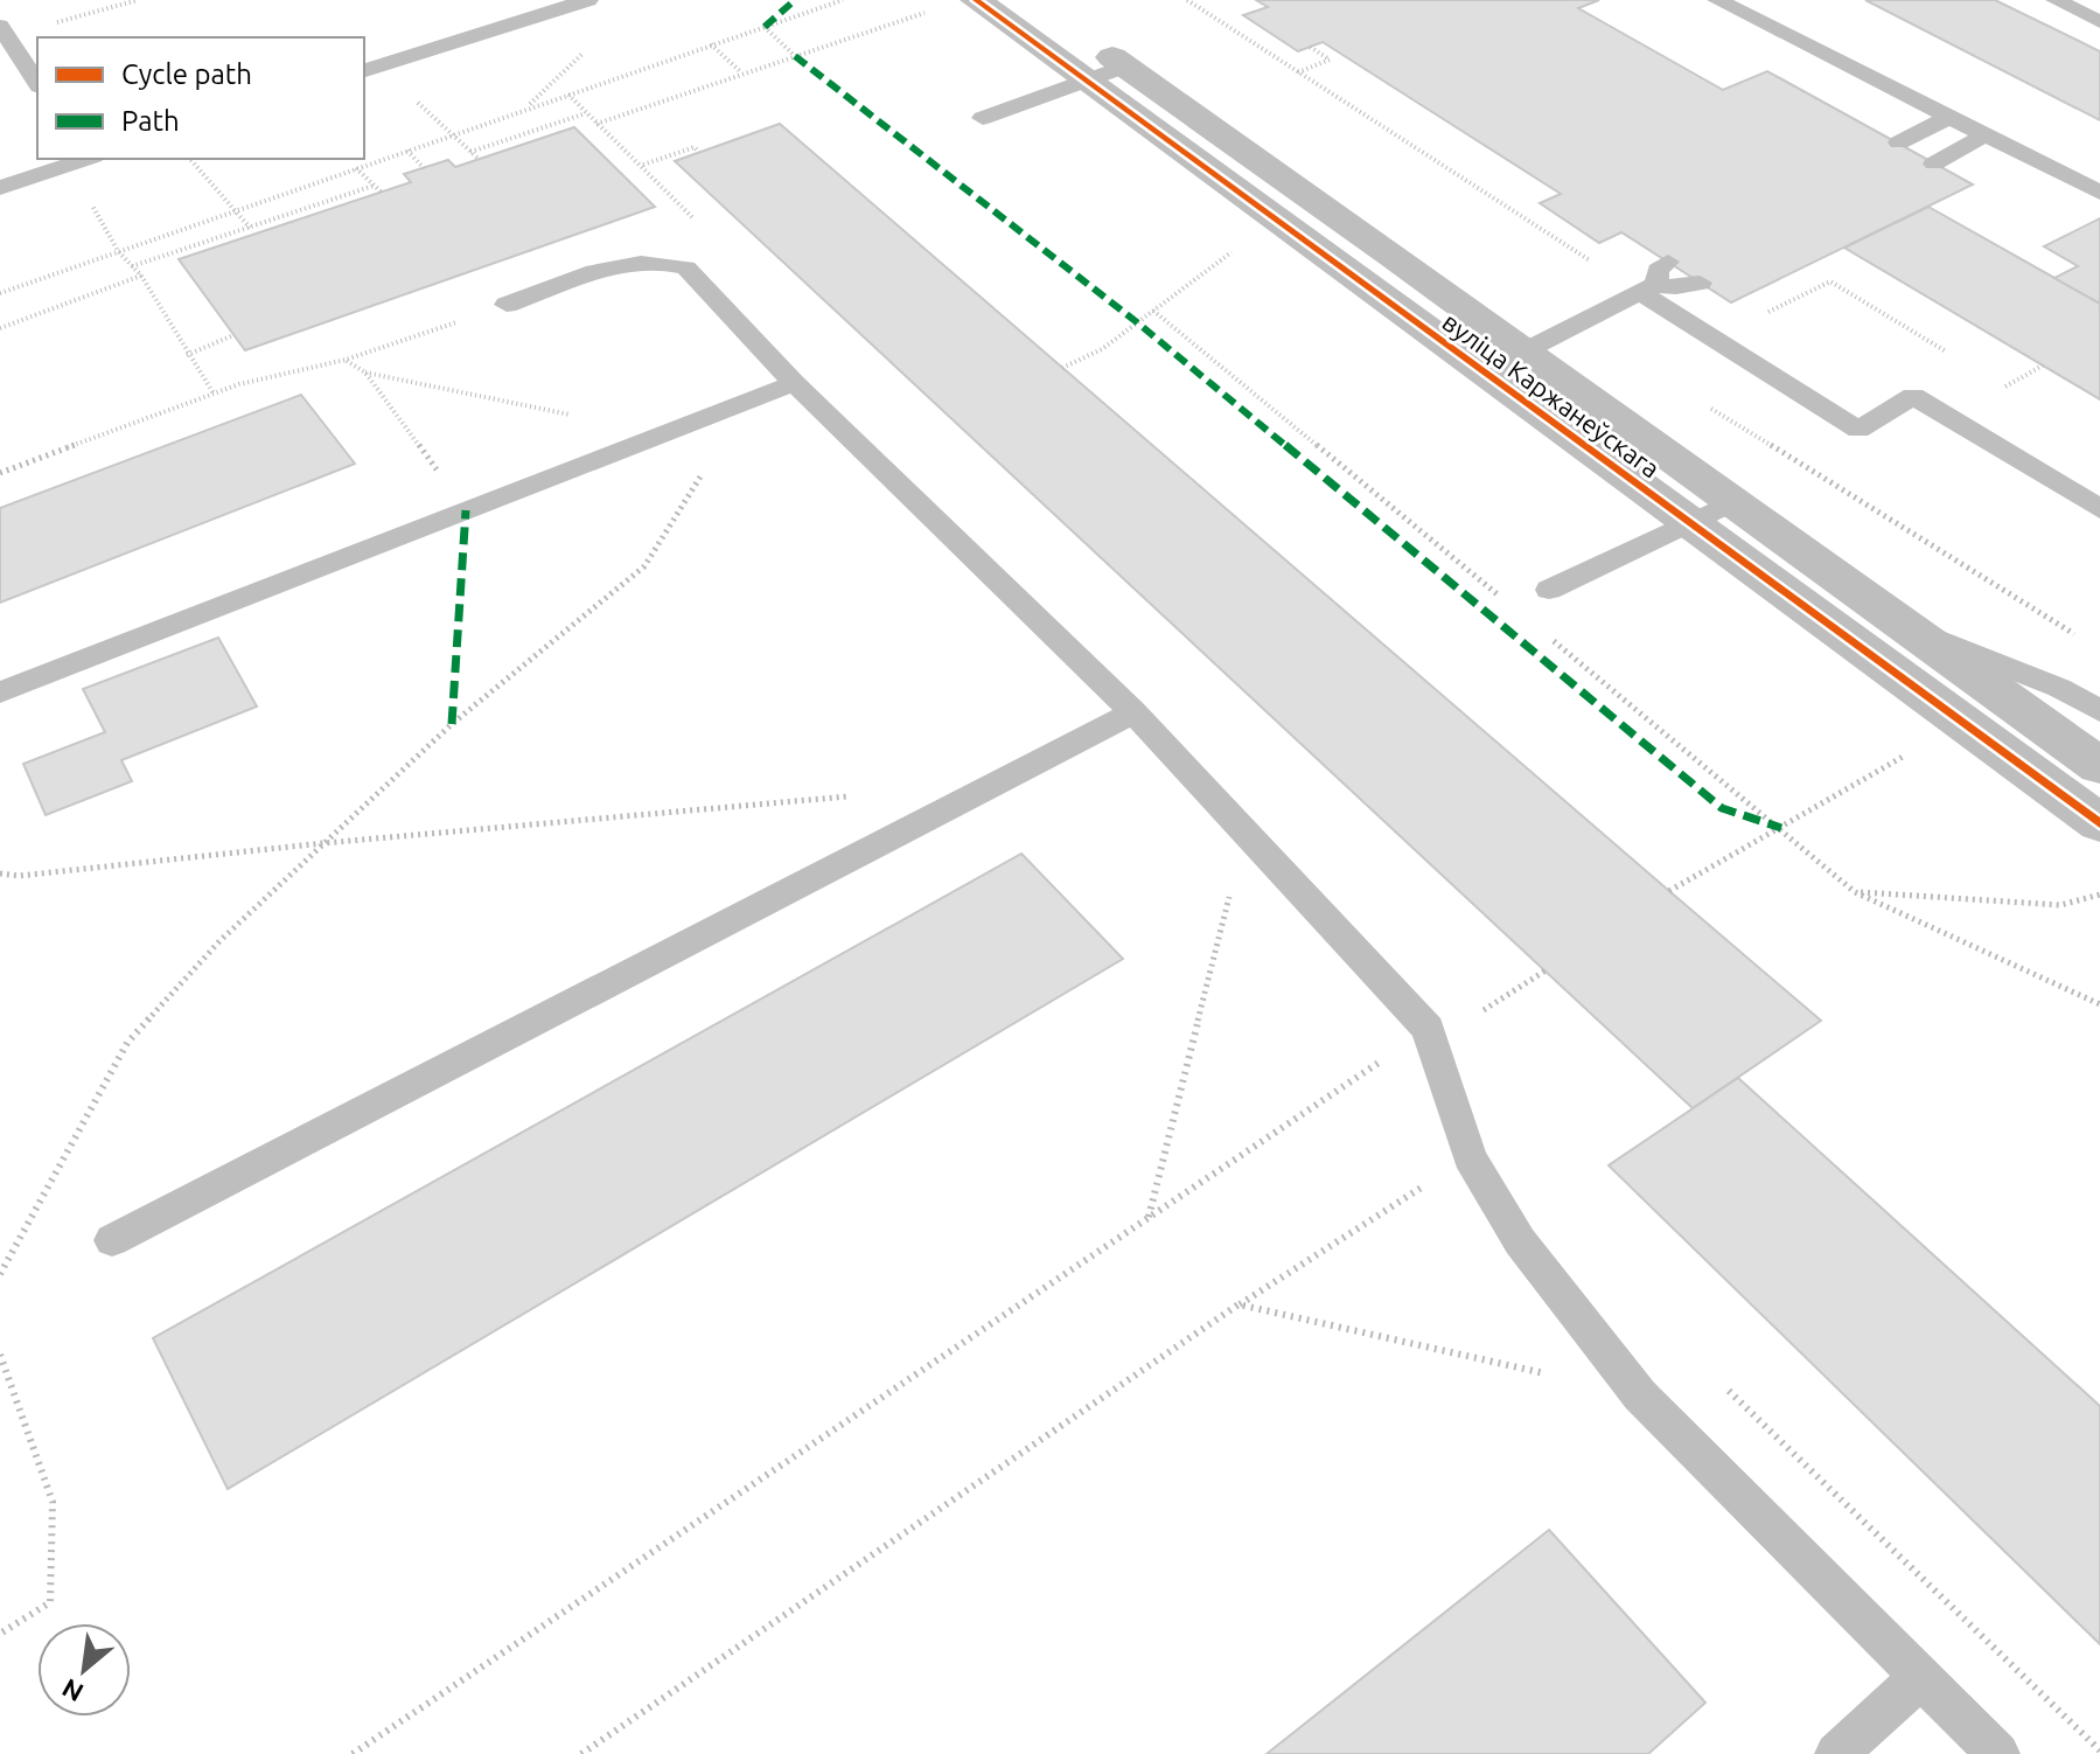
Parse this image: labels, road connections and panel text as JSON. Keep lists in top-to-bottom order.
{
  "streets": {
    "street": ["вуліца Каржанеўскага"]
  },
  "legend": ["Cycle path", "Path"],
  "north": "bottom left"
}
